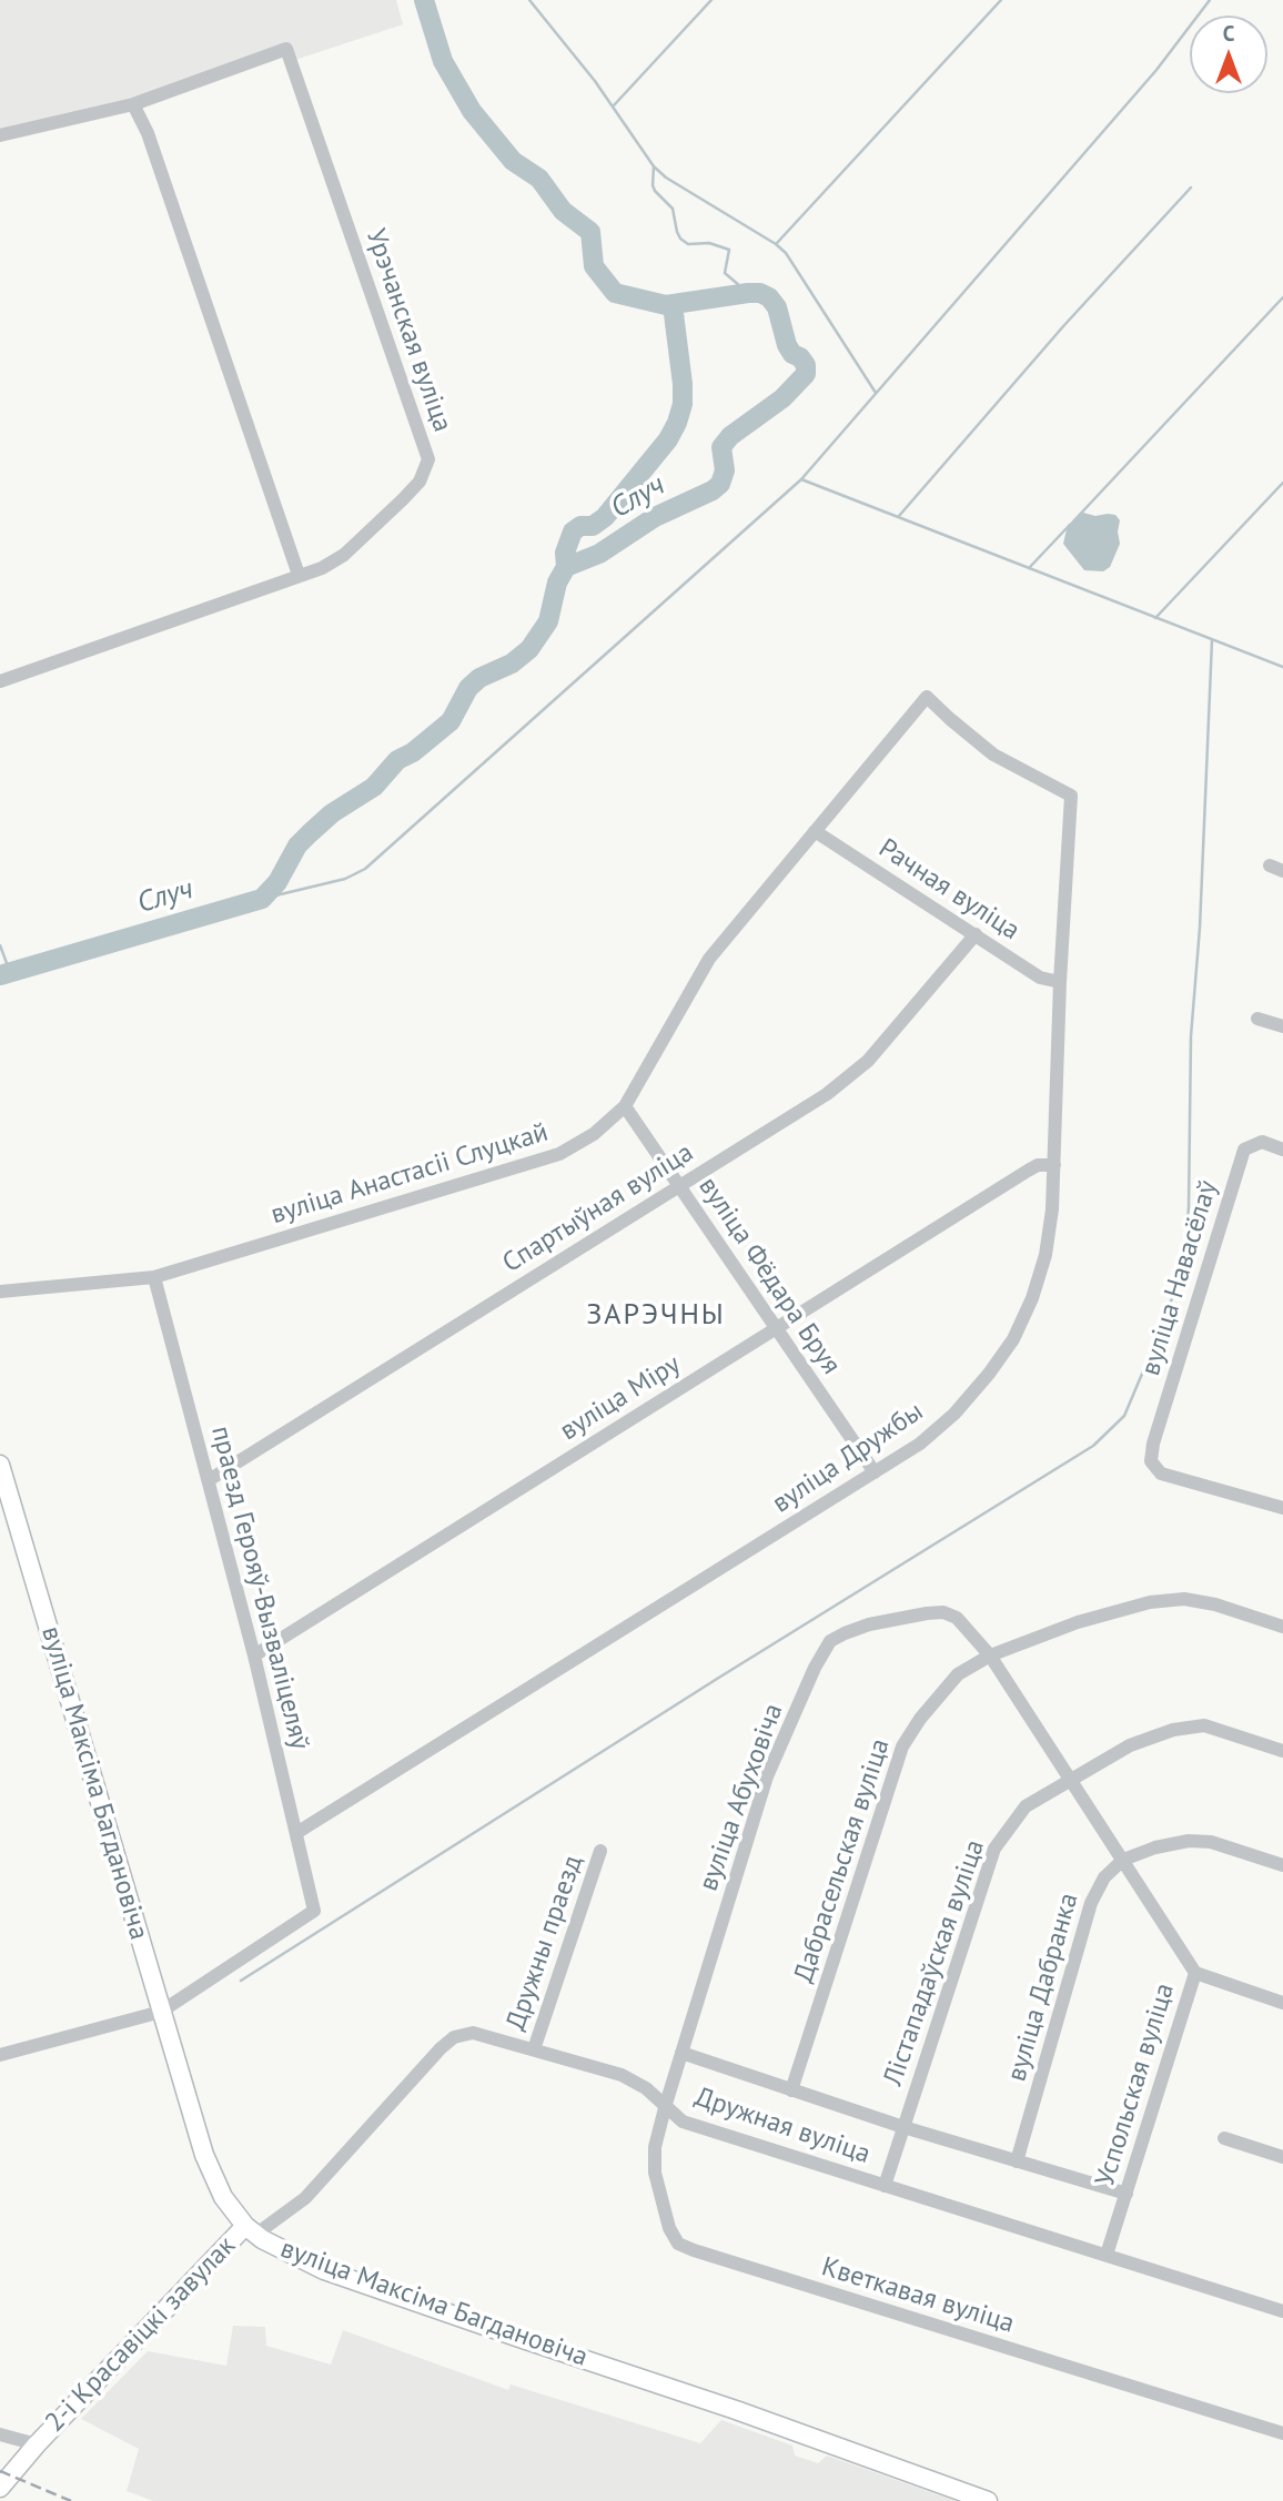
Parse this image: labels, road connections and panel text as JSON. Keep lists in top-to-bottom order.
{
  "streets": {
    "main road": ["вуліца Максіма Багдановіча", "2-і Красавіцкі завулак"],
    "street": [
      "Урэчанская вуліца",
      "Рачная вуліца",
      "вуліца Анастасіі Слуцкай",
      "Спартыўная вуліца",
      "вуліца Фёдара Бруя",
      "вуліца Навасёлаў",
      "вуліца Міру",
      "вуліца Дружбы",
      "праезд Герояў-Вызваліцеляў",
      "вуліца Абуховіча",
      "Дабрасельская вуліца",
      "Дружны праезд",
      "Лістападаўская вуліца",
      "вуліца Дабранка",
      "Успольская вуліца",
      "Дружная вуліца",
      "Кветкавая вуліца"
    ]
  },
  "crossings": [
    ["Рачная вуліца", "вуліца Анастасіі Слуцкай"],
    ["Рачная вуліца", "Спартыўная вуліца"],
    ["Рачная вуліца", "вуліца Дружбы"],
    ["вуліца Анастасіі Слуцкай", "вуліца Фёдара Бруя"],
    ["вуліца Анастасіі Слуцкай", "вуліца Дружбы"],
    ["вуліца Анастасіі Слуцкай", "праезд Герояў-Вызваліцеляў"],
    ["Спартыўная вуліца", "вуліца Фёдара Бруя"],
    ["Спартыўная вуліца", "праезд Герояў-Вызваліцеляў"],
    ["вуліца Фёдара Бруя", "вуліца Міру"],
    ["вуліца Фёдара Бруя", "вуліца Дружбы"],
    ["вуліца Міру", "вуліца Дружбы"],
    ["вуліца Міру", "праезд Герояў-Вызваліцеляў"],
    ["вуліца Дружбы", "праезд Герояў-Вызваліцеляў"],
    ["праезд Герояў-Вызваліцеляў", "вуліца Максіма Багдановіча"],
    ["вуліца Максіма Багдановіча", "Дружная вуліца"],
    ["вуліца Максіма Багдановіча", "2-і Красавіцкі завулак"],
    ["вуліца Абуховіча", "Дабрасельская вуліца"],
    ["вуліца Абуховіча", "Дружная вуліца"],
    ["вуліца Абуховіча", "Кветкавая вуліца"],
    ["Дружны праезд", "Дружная вуліца"],
    ["Лістападаўская вуліца", "Дружная вуліца"],
    ["Успольская вуліца", "Дружная вуліца"],
    ["Дружная вуліца", "Кветкавая вуліца"],
    ["Дружная вуліца", "2-і Красавіцкі завулак"]
  ],
  "districts": ["ЗАРЭЧНЫ"],
  "water": ["Случ"],
  "north": "top"
}
